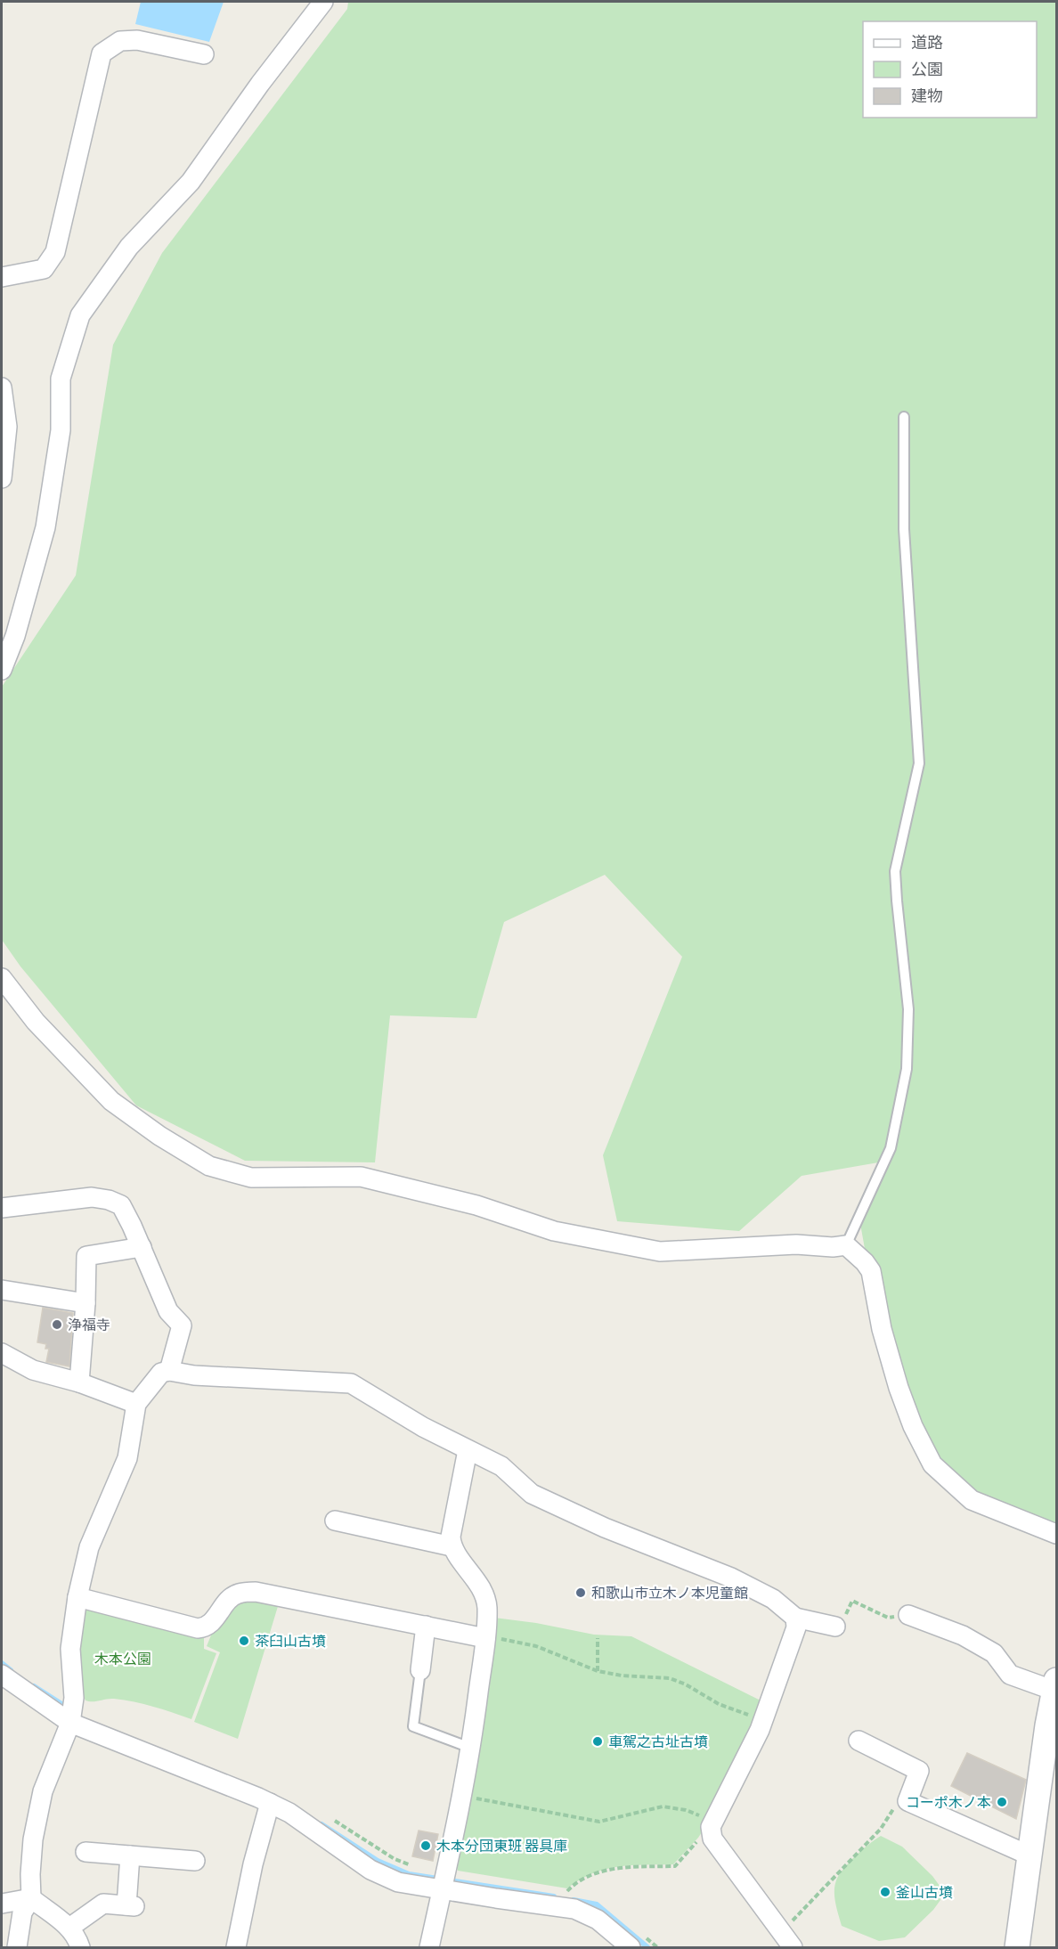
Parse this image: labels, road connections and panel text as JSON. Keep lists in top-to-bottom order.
{
  "parks": ["木本公園"],
  "places": [
    "浄福寺",
    "和歌山市立木ノ本児童館",
    "茶臼山古墳",
    "車駕之古址古墳",
    "コーポ木ノ本",
    "木本分団東班 器具庫",
    "釜山古墳"
  ],
  "legend": ["道路", "公園", "建物"]
}
